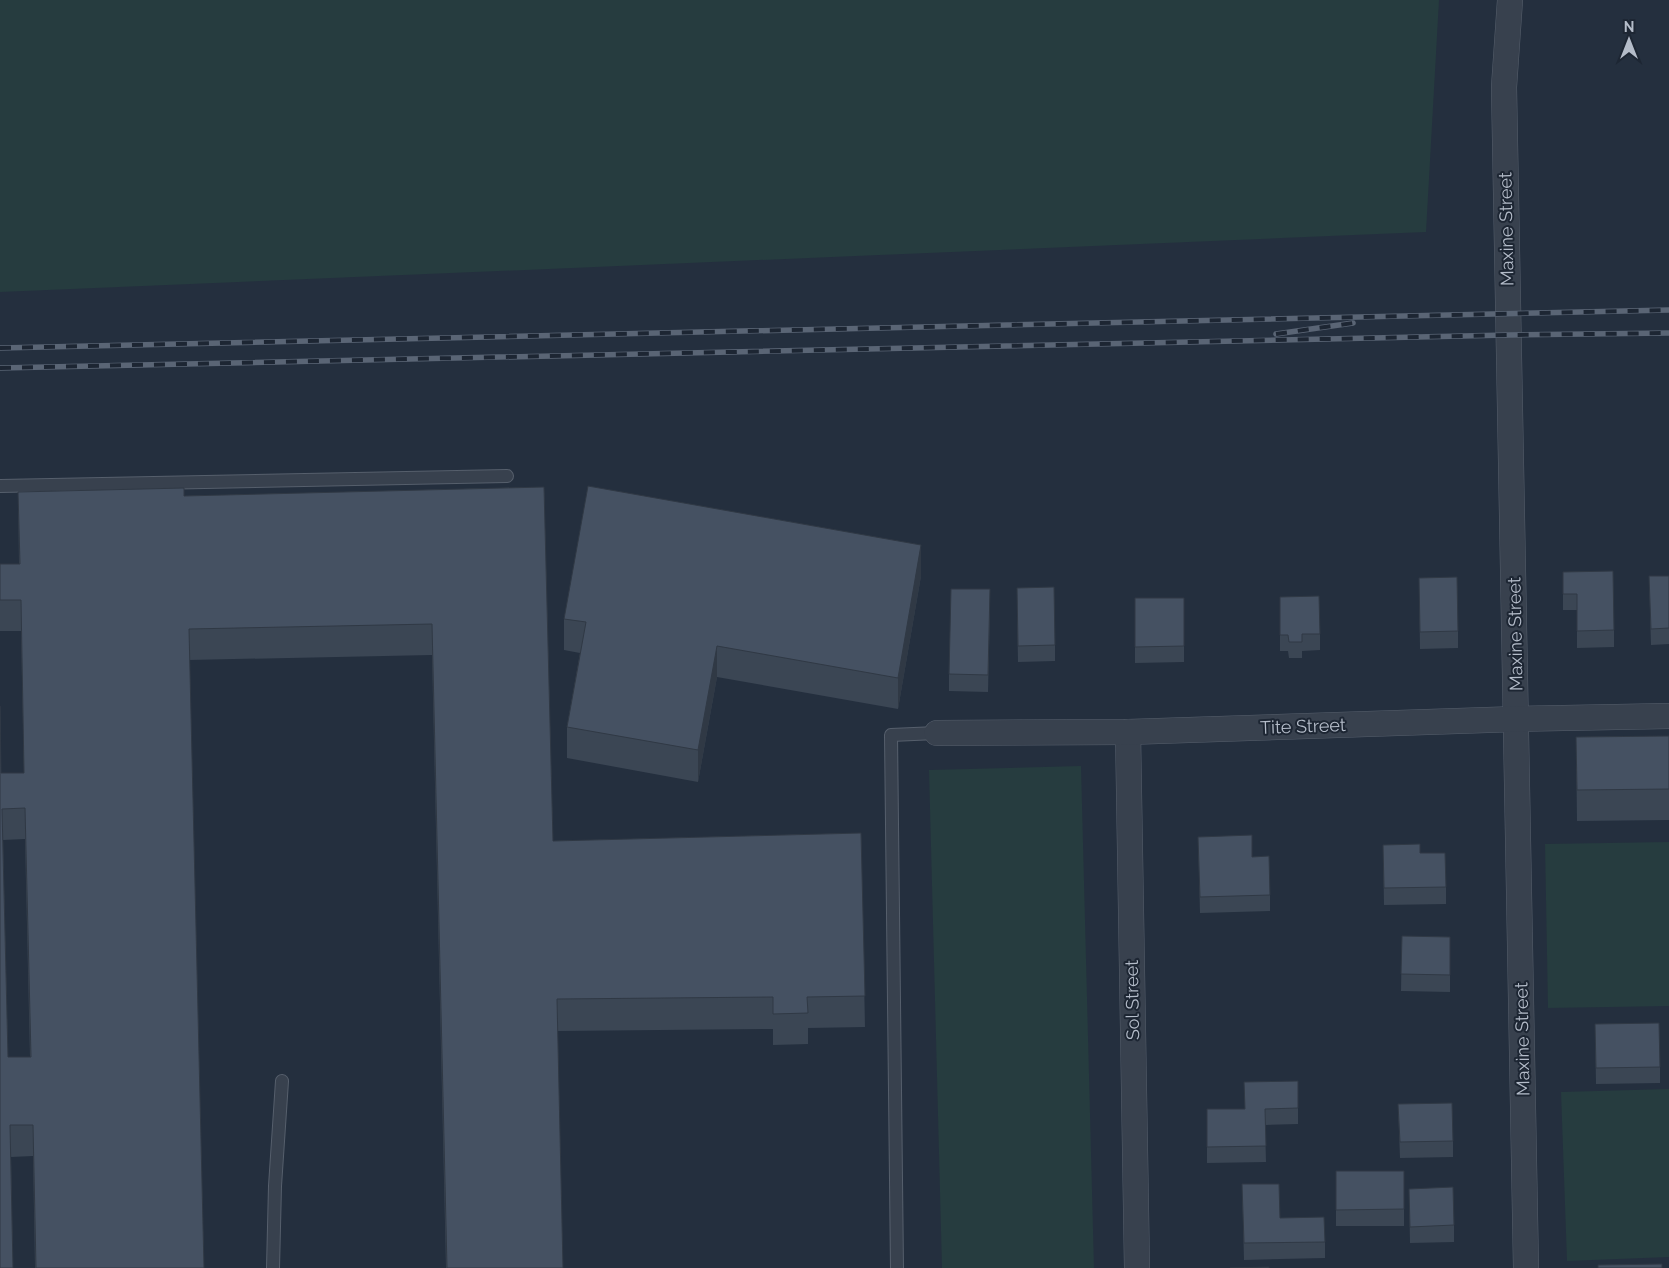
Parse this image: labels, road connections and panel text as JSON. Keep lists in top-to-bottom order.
{
  "streets": {
    "street": ["Maxine Street", "Tite Street", "Sol Street"]
  },
  "crossings": [
    ["Maxine Street", "Tite Street"],
    ["Tite Street", "Sol Street"]
  ],
  "north": "top"
}
